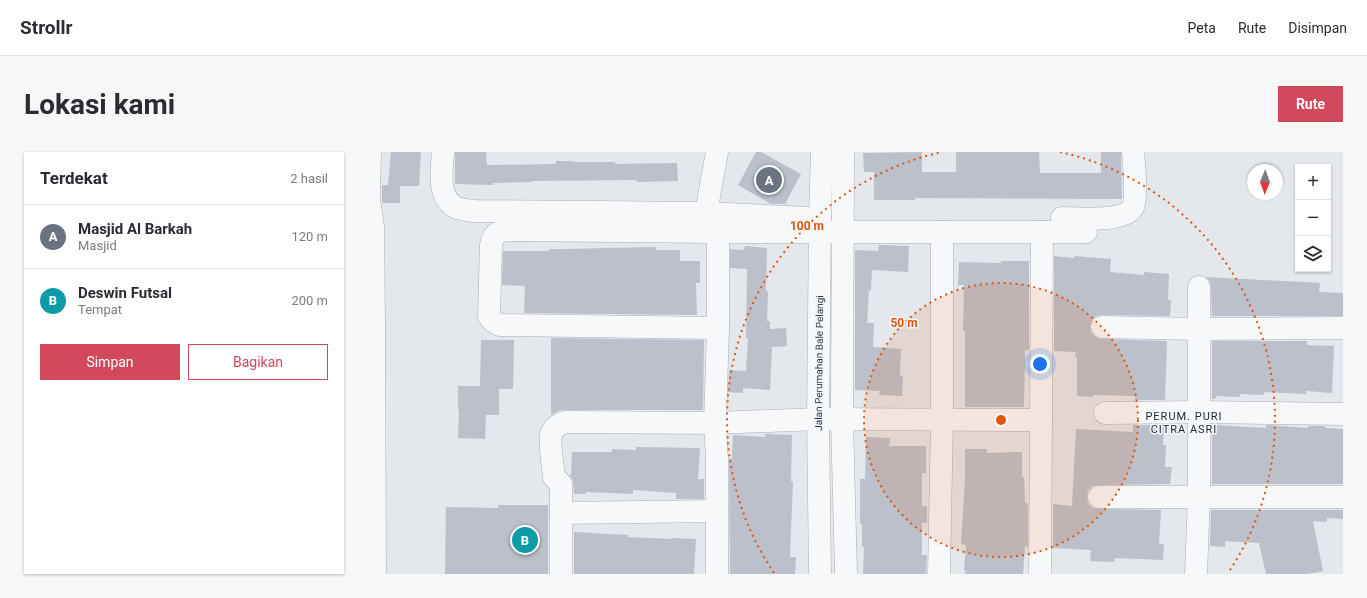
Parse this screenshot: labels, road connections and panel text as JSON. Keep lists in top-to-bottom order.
{
  "streets": {
    "street": ["Jalan Perumahan Bale Pelangi"]
  },
  "districts": ["PERUM. PURI CITRA ASRI"],
  "north": "bottom",
  "page": {
    "header": "Strollr",
    "nav": ["Peta", "Rute", "Disimpan"],
    "buttons": [
      "Rute",
      ["Simpan", "Bagikan"]
    ],
    "title": "Lokasi kami",
    "heading": ["Terdekat", "2 hasil"],
    "map_buttons": ["+", "−"],
    "pins": ["A", "B"],
    "list": [
      {
        "mark": "A",
        "name": "Masjid Al Barkah",
        "note": "Masjid",
        "value": "120 m"
      },
      {
        "mark": "B",
        "name": "Deswin Futsal",
        "note": "Tempat",
        "value": "200 m"
      }
    ]
  },
  "rings": ["100 m", "50 m"]
}
